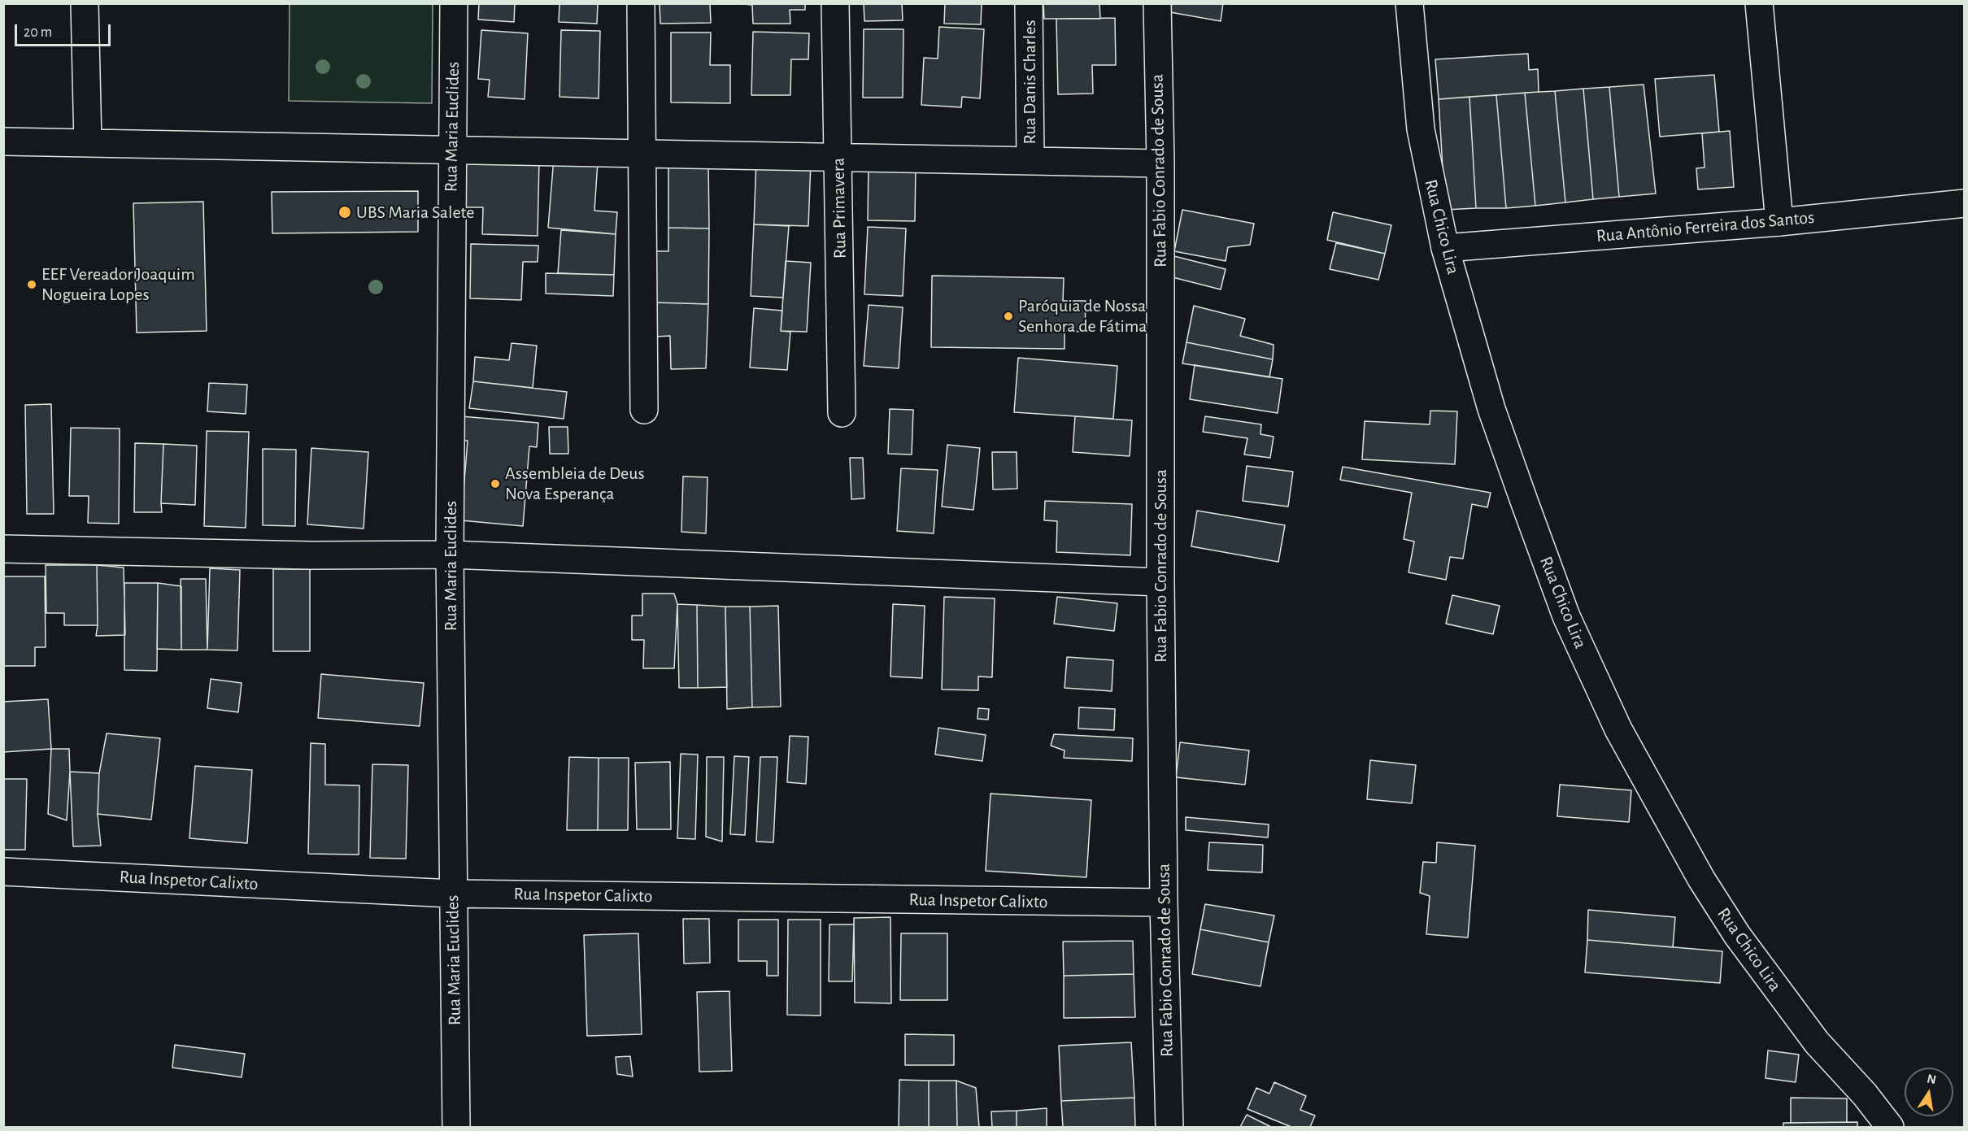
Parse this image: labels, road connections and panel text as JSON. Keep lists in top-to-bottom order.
{
  "streets": {
    "street": [
      "Rua Danis Charles",
      "Rua Maria Euclides",
      "Rua Fabio Conrado de Sousa",
      "Rua Primavera",
      "Rua Chico Lira",
      "Rua Antônio Ferreira dos Santos",
      "Rua Inspetor Calixto"
    ]
  },
  "crossings": [
    ["Rua Maria Euclides", "Rua Inspetor Calixto"],
    ["Rua Fabio Conrado de Sousa", "Rua Inspetor Calixto"],
    ["Rua Chico Lira", "Rua Antônio Ferreira dos Santos"]
  ],
  "places": [
    "UBS Maria Salete",
    "EEF Vereador Joaquim Nogueira Lopes",
    "Paróquia de Nossa Senhora de Fátima",
    "Assembleia de Deus Nova Esperança"
  ],
  "scale_bar": "20 m",
  "north": "top"
}
